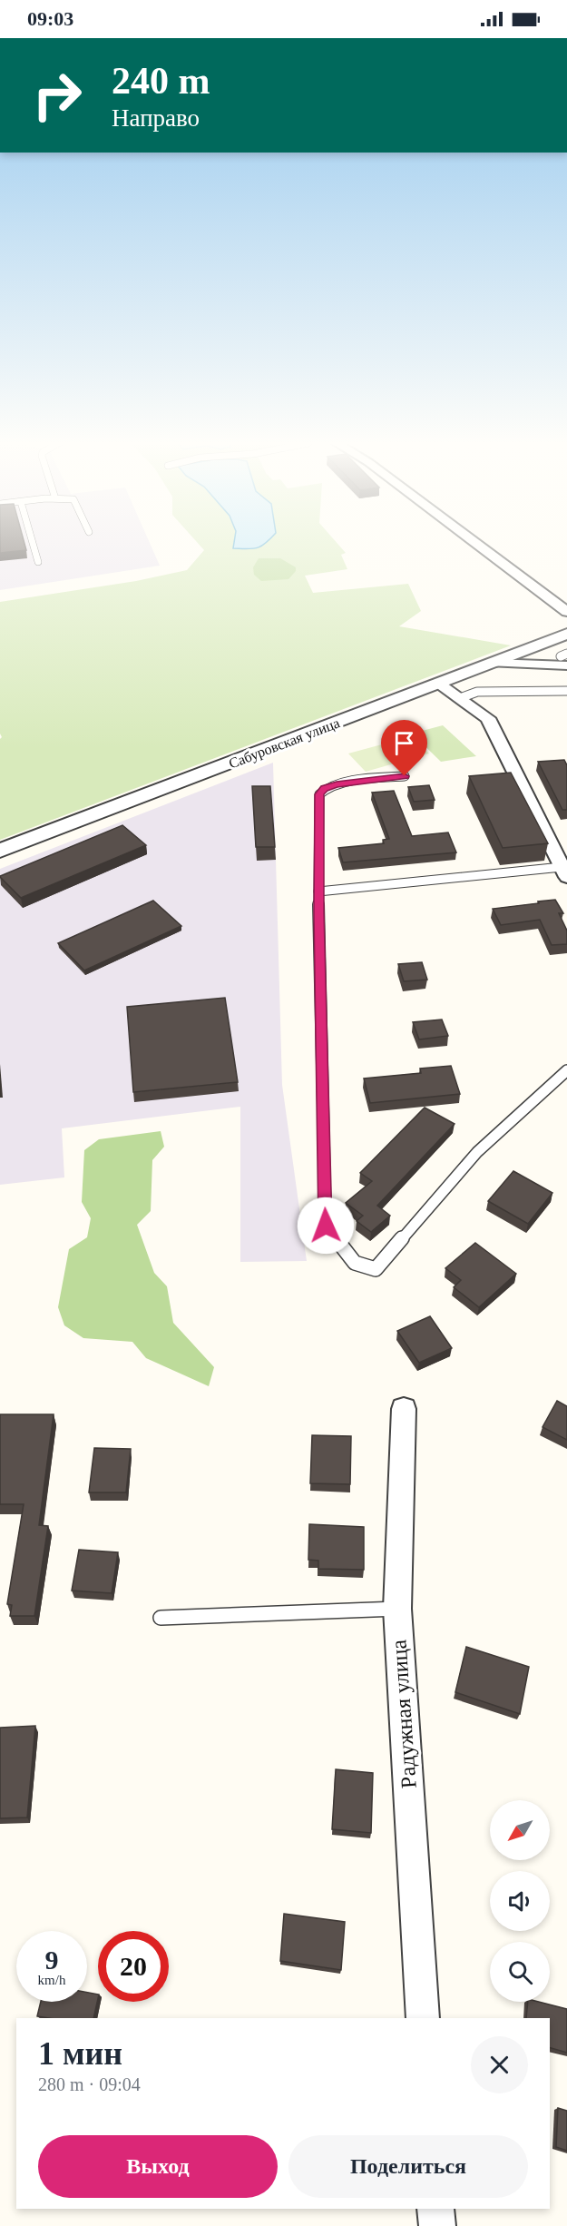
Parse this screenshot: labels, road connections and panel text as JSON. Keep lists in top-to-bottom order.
{
  "streets": {
    "street": ["Сабуровская улица", "Радужная улица"]
  },
  "north": "bottom left",
  "page": {
    "status": "09:03",
    "turn": ["240 m", "Направо"],
    "speed": "9 km/h",
    "limit": "20",
    "heading": ["1 мин", "280 m · 09:04"],
    "buttons": ["Выход", "Поделиться"]
  }
}
